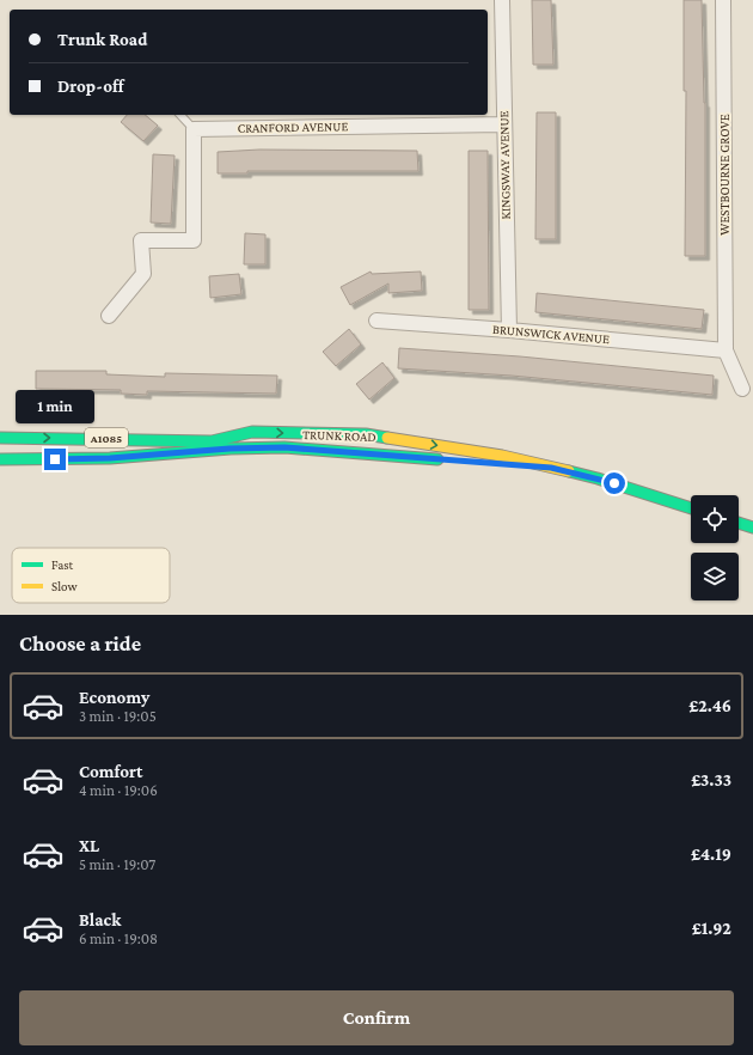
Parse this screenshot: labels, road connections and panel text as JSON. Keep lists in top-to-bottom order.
{
  "streets": {
    "main road": ["TRUNK ROAD", "A1085"],
    "street": [
      "CRANFORD AVENUE",
      "KINGSWAY AVENUE",
      "WESTBOURNE GROVE",
      "BRUNSWICK AVENUE"
    ]
  },
  "crossings": [
    ["CRANFORD AVENUE", "KINGSWAY AVENUE"],
    ["KINGSWAY AVENUE", "BRUNSWICK AVENUE"],
    ["WESTBOURNE GROVE", "BRUNSWICK AVENUE"],
    ["TRUNK ROAD", "A1085"]
  ],
  "legend": ["Fast", "Slow"],
  "page": {
    "banner": ["Trunk Road", "Drop-off"],
    "bubble": "1 min",
    "heading": "Choose a ride",
    "list": [
      {
        "name": "Economy",
        "note": "3 min · 19:05",
        "value": "£2.46"
      },
      {
        "name": "Comfort",
        "note": "4 min · 19:06",
        "value": "£3.33"
      },
      {
        "name": "XL",
        "note": "5 min · 19:07",
        "value": "£4.19"
      },
      {
        "name": "Black",
        "note": "6 min · 19:08",
        "value": "£1.92"
      }
    ],
    "buttons": "Confirm"
  }
}
